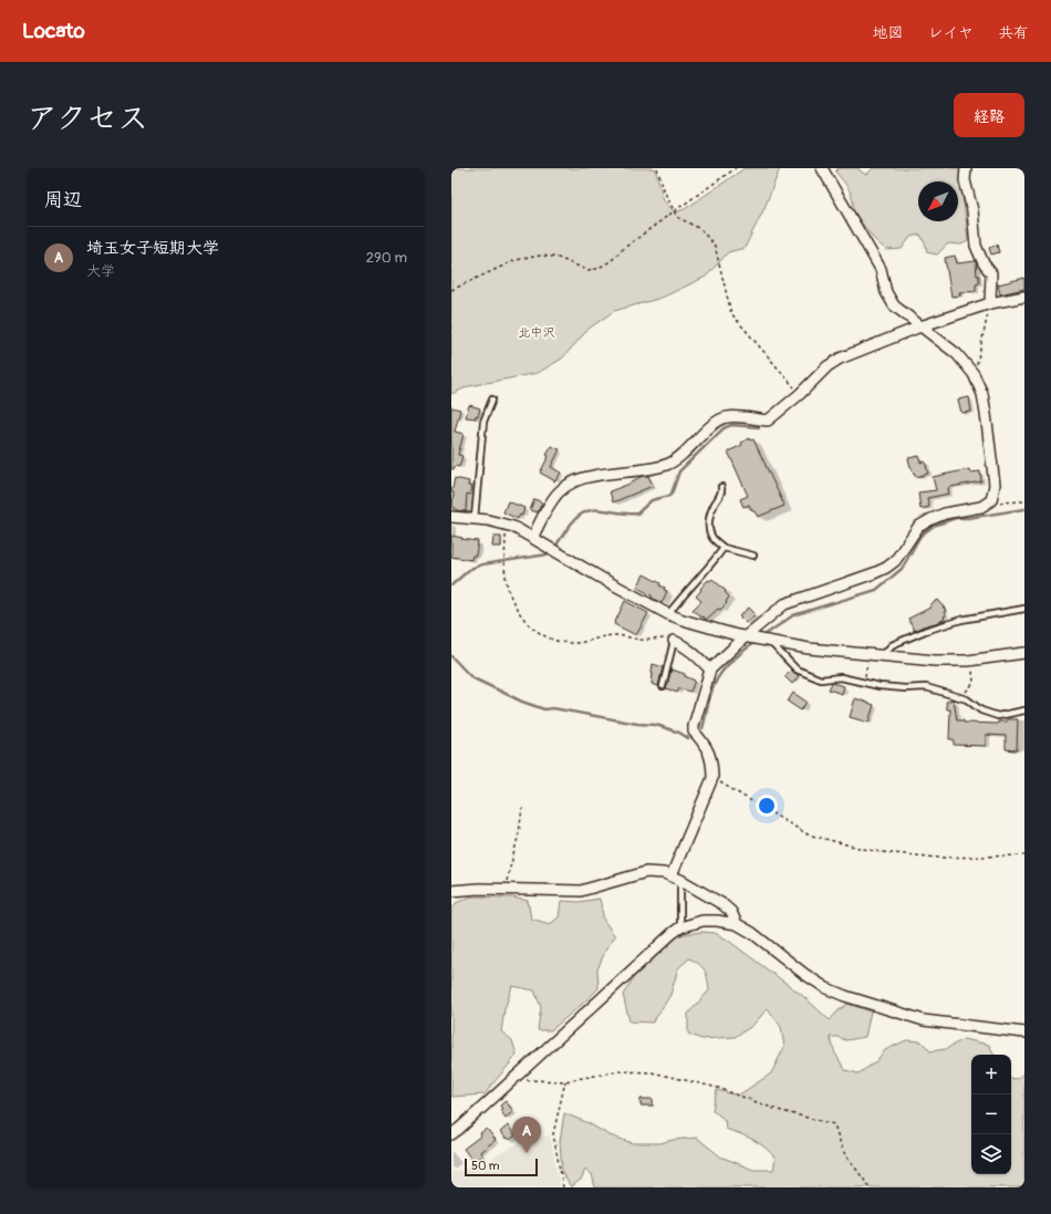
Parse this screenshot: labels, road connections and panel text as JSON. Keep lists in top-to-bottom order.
{
  "districts": ["北中沢"],
  "scale_bar": "50 m",
  "north": "bottom left",
  "page": {
    "header": "Locato",
    "nav": ["地図", "レイヤ", "共有"],
    "title": "アクセス",
    "buttons": "経路",
    "heading": "周辺",
    "list": [
      {
        "mark": "A",
        "name": "埼玉女子短期大学",
        "note": "大学",
        "value": "290 m"
      }
    ],
    "map_buttons": ["+", "−"],
    "pins": "A",
    "scale": "50 m"
  }
}
